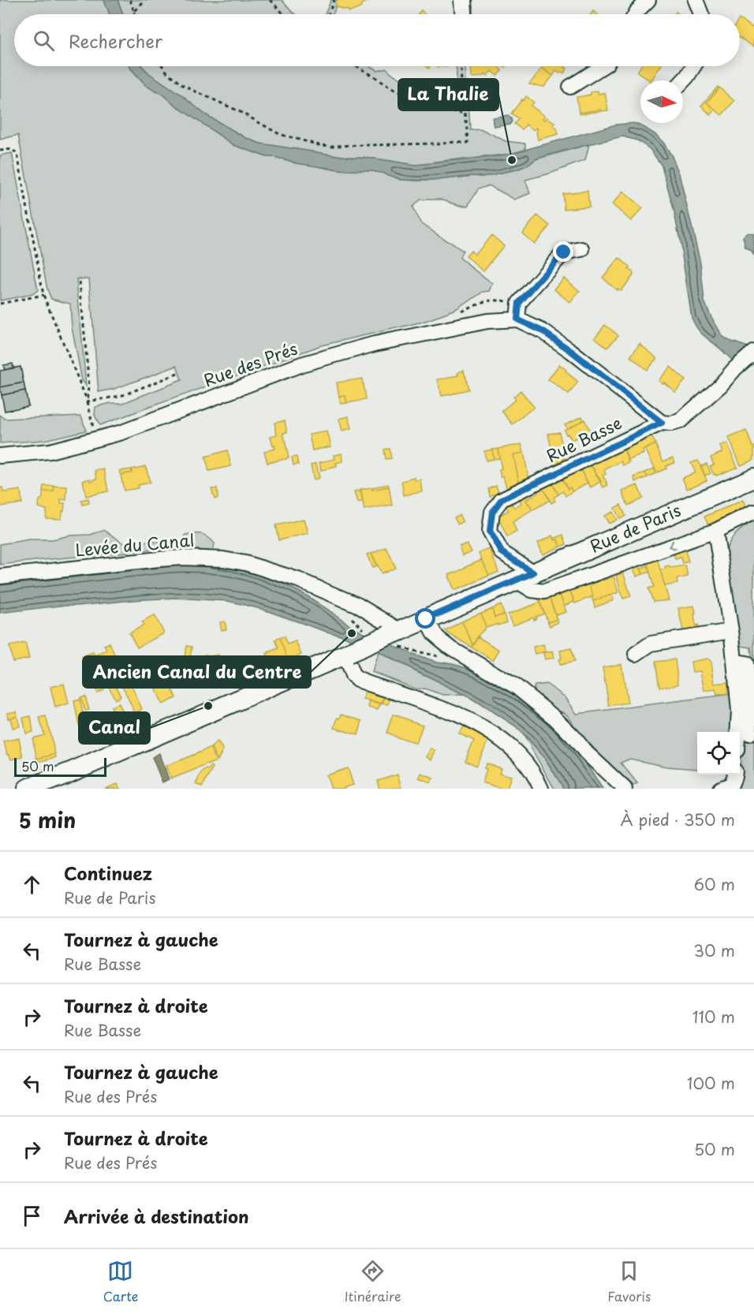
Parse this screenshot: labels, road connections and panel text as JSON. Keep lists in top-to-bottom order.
{
  "streets": {
    "main road": ["Rue de Paris"],
    "street": ["Rue des Prés", "Rue Basse", "Levée du Canal"]
  },
  "crossings": [
    ["Rue des Prés", "Rue Basse"],
    ["Rue Basse", "Rue de Paris"],
    ["Rue de Paris", "Levée du Canal"]
  ],
  "places": ["La Thalie", "Ancien Canal du Centre", "Canal"],
  "scale_bar": "50 m",
  "north": "right",
  "page": {
    "search": "Rechercher",
    "scale": "50 m",
    "heading": ["5 min", "À pied · 350 m"],
    "list": [
      ["Continuez", "Rue de Paris", "60 m"],
      ["Tournez à gauche", "Rue Basse", "30 m"],
      ["Tournez à droite", "Rue Basse", "110 m"],
      ["Tournez à gauche", "Rue des Prés", "100 m"],
      ["Tournez à droite", "Rue des Prés", "50 m"],
      "Arrivée à destination"
    ],
    "nav": ["Carte", "Itinéraire", "Favoris"]
  }
}
